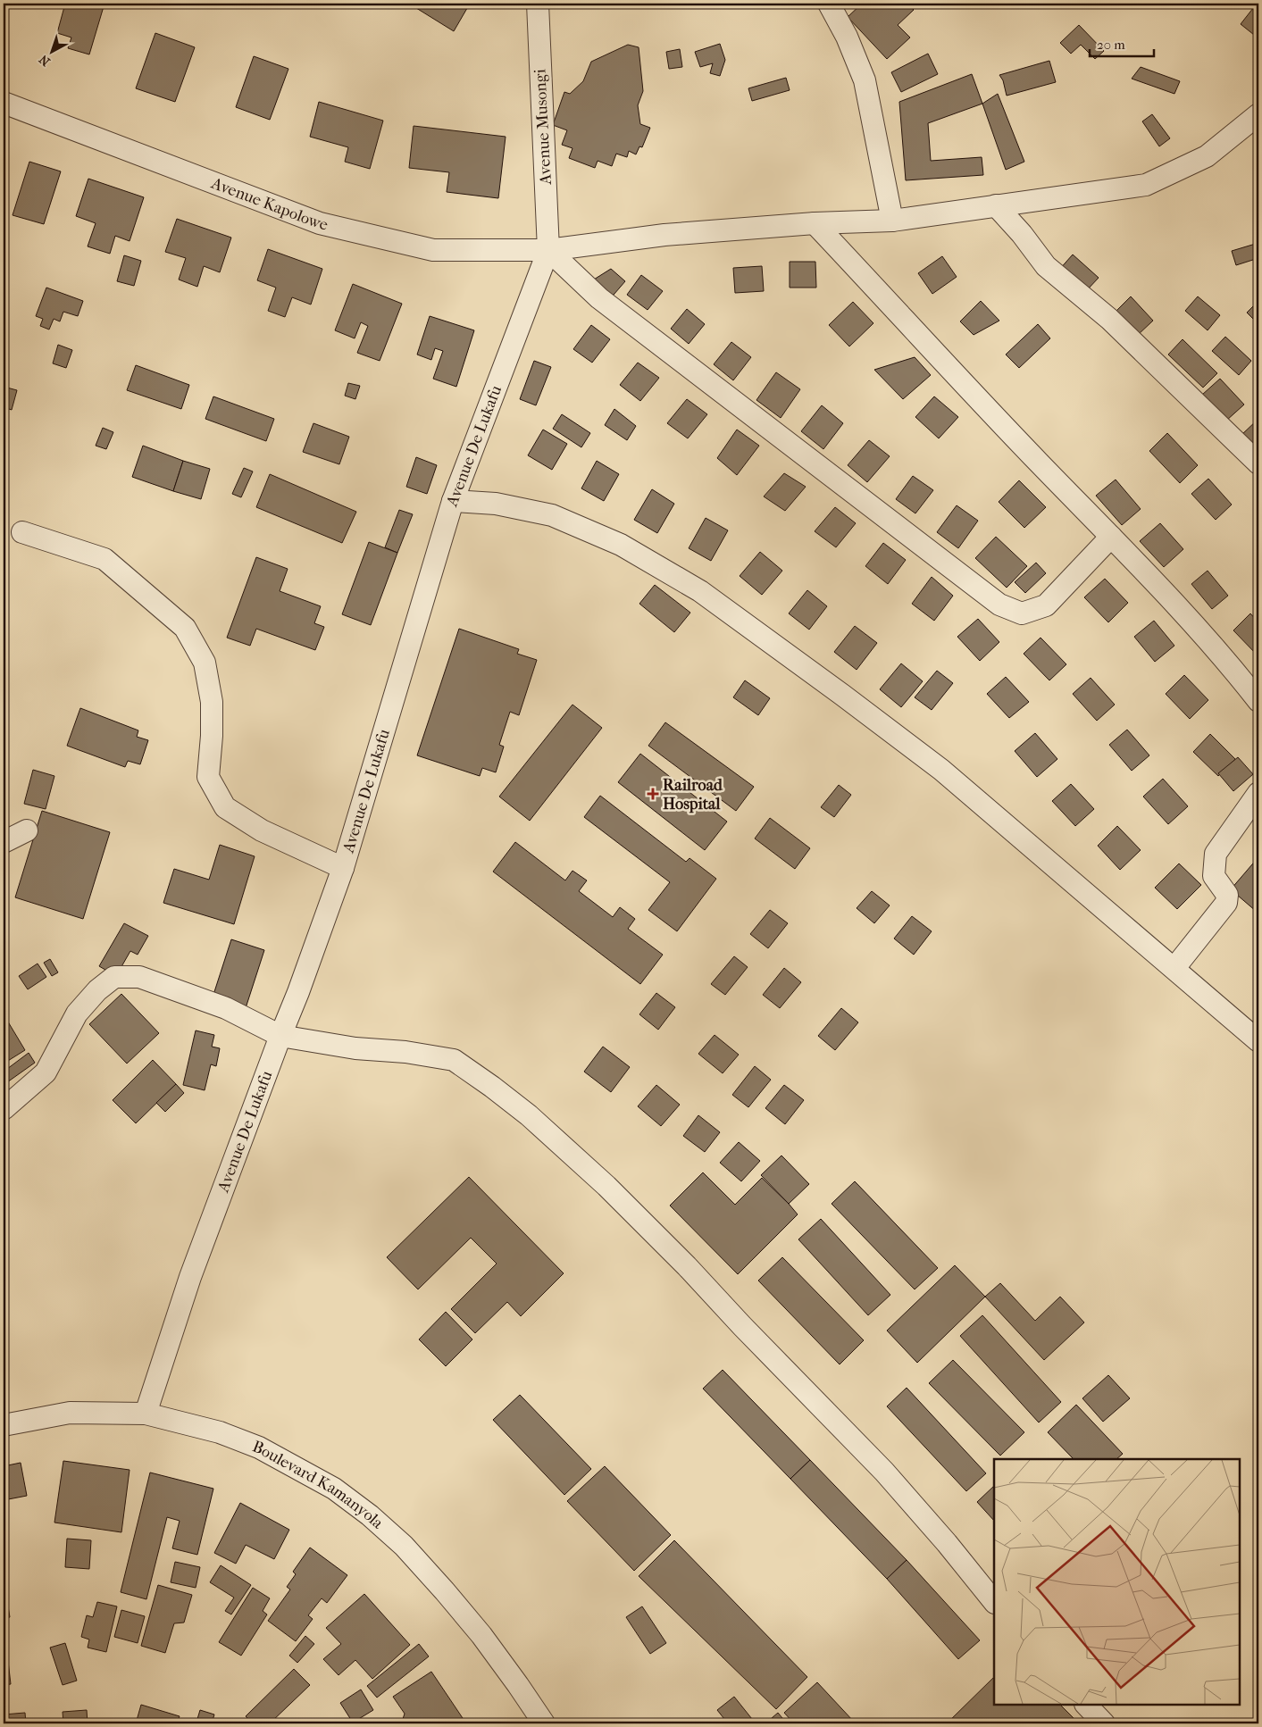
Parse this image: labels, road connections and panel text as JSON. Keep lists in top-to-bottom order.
{
  "streets": {
    "street": [
      "Avenue Musongi",
      "Avenue Kapolowe",
      "Avenue De Lukafu",
      "Boulevard Kamanyola"
    ]
  },
  "crossings": [
    ["Avenue Musongi", "Avenue Kapolowe"],
    ["Avenue Musongi", "Avenue De Lukafu"],
    ["Avenue Kapolowe", "Avenue De Lukafu"],
    ["Avenue De Lukafu", "Boulevard Kamanyola"]
  ],
  "places": {
    "health": ["Railroad Hospital"]
  },
  "scale_bar": "20 m",
  "north": "bottom left"
}
